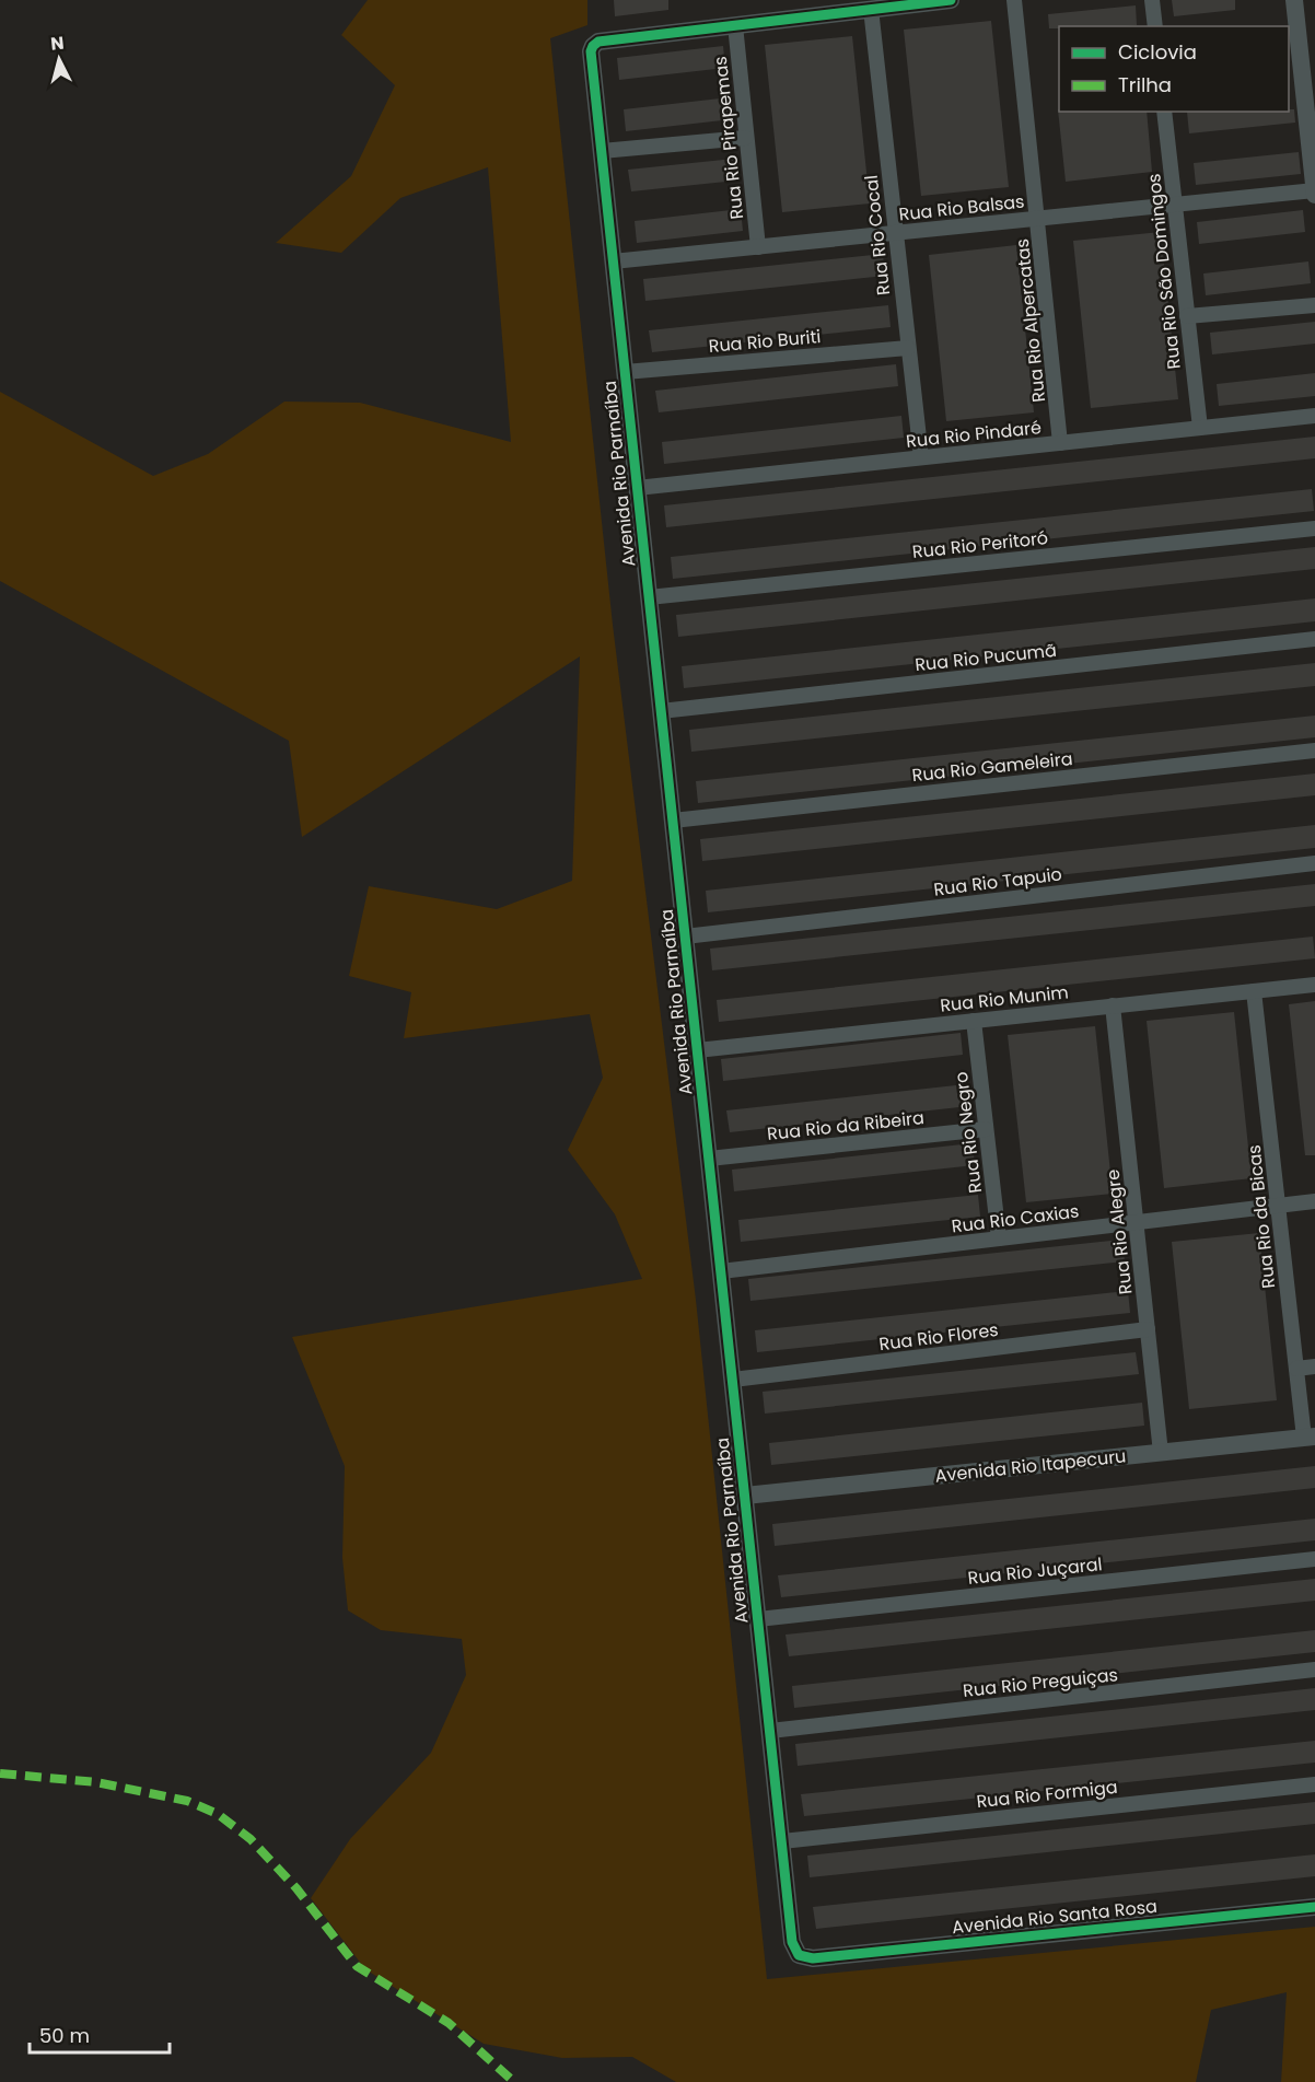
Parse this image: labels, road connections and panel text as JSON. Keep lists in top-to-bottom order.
{
  "streets": {
    "street": [
      "Rua Rio Pirapemas",
      "Rua Rio Balsas",
      "Rua Rio Cocal",
      "Rua Rio São Domingos",
      "Rua Rio Alpercatas",
      "Rua Rio Buriti",
      "Rua Rio Pindaré",
      "Avenida Rio Parnaíba",
      "Rua Rio Peritoró",
      "Rua Rio Pucumã",
      "Rua Rio Gameleira",
      "Rua Rio Tapuio",
      "Rua Rio Munim",
      "Rua Rio da Ribeira",
      "Rua Rio Negro",
      "Rua Rio da Bicas",
      "Rua Rio Caxias",
      "Rua Rio Alegre",
      "Rua Rio Flores",
      "Avenida Rio Itapecuru",
      "Rua Rio Juçaral",
      "Rua Rio Preguiças",
      "Rua Rio Formiga",
      "Avenida Rio Santa Rosa"
    ]
  },
  "crossings": [
    ["Rua Rio Pirapemas", "Rua Rio Balsas"],
    ["Rua Rio Pirapemas", "Avenida Rio Parnaíba"],
    ["Rua Rio Balsas", "Rua Rio Cocal"],
    ["Rua Rio Balsas", "Rua Rio São Domingos"],
    ["Rua Rio Balsas", "Rua Rio Alpercatas"],
    ["Rua Rio Balsas", "Avenida Rio Parnaíba"],
    ["Rua Rio Cocal", "Rua Rio Buriti"],
    ["Rua Rio Cocal", "Rua Rio Pindaré"],
    ["Rua Rio São Domingos", "Rua Rio Pindaré"],
    ["Rua Rio Alpercatas", "Rua Rio Pindaré"],
    ["Rua Rio Buriti", "Avenida Rio Parnaíba"],
    ["Rua Rio Pindaré", "Avenida Rio Parnaíba"],
    ["Avenida Rio Parnaíba", "Rua Rio Peritoró"],
    ["Avenida Rio Parnaíba", "Rua Rio Pucumã"],
    ["Avenida Rio Parnaíba", "Rua Rio Gameleira"],
    ["Avenida Rio Parnaíba", "Rua Rio Tapuio"],
    ["Avenida Rio Parnaíba", "Rua Rio Munim"],
    ["Avenida Rio Parnaíba", "Rua Rio da Ribeira"],
    ["Avenida Rio Parnaíba", "Rua Rio Caxias"],
    ["Avenida Rio Parnaíba", "Rua Rio Flores"],
    ["Avenida Rio Parnaíba", "Avenida Rio Itapecuru"],
    ["Avenida Rio Parnaíba", "Rua Rio Juçaral"],
    ["Avenida Rio Parnaíba", "Rua Rio Preguiças"],
    ["Avenida Rio Parnaíba", "Rua Rio Formiga"],
    ["Avenida Rio Parnaíba", "Avenida Rio Santa Rosa"],
    ["Rua Rio Munim", "Rua Rio Negro"],
    ["Rua Rio Munim", "Rua Rio da Bicas"],
    ["Rua Rio Munim", "Rua Rio Alegre"],
    ["Rua Rio da Ribeira", "Rua Rio Negro"],
    ["Rua Rio Negro", "Rua Rio Caxias"],
    ["Rua Rio da Bicas", "Rua Rio Caxias"],
    ["Rua Rio da Bicas", "Avenida Rio Itapecuru"],
    ["Rua Rio Caxias", "Rua Rio Alegre"],
    ["Rua Rio Alegre", "Rua Rio Flores"],
    ["Rua Rio Alegre", "Avenida Rio Itapecuru"]
  ],
  "legend": ["Ciclovia", "Trilha"],
  "scale_bar": "50 m",
  "north": "top"
}
